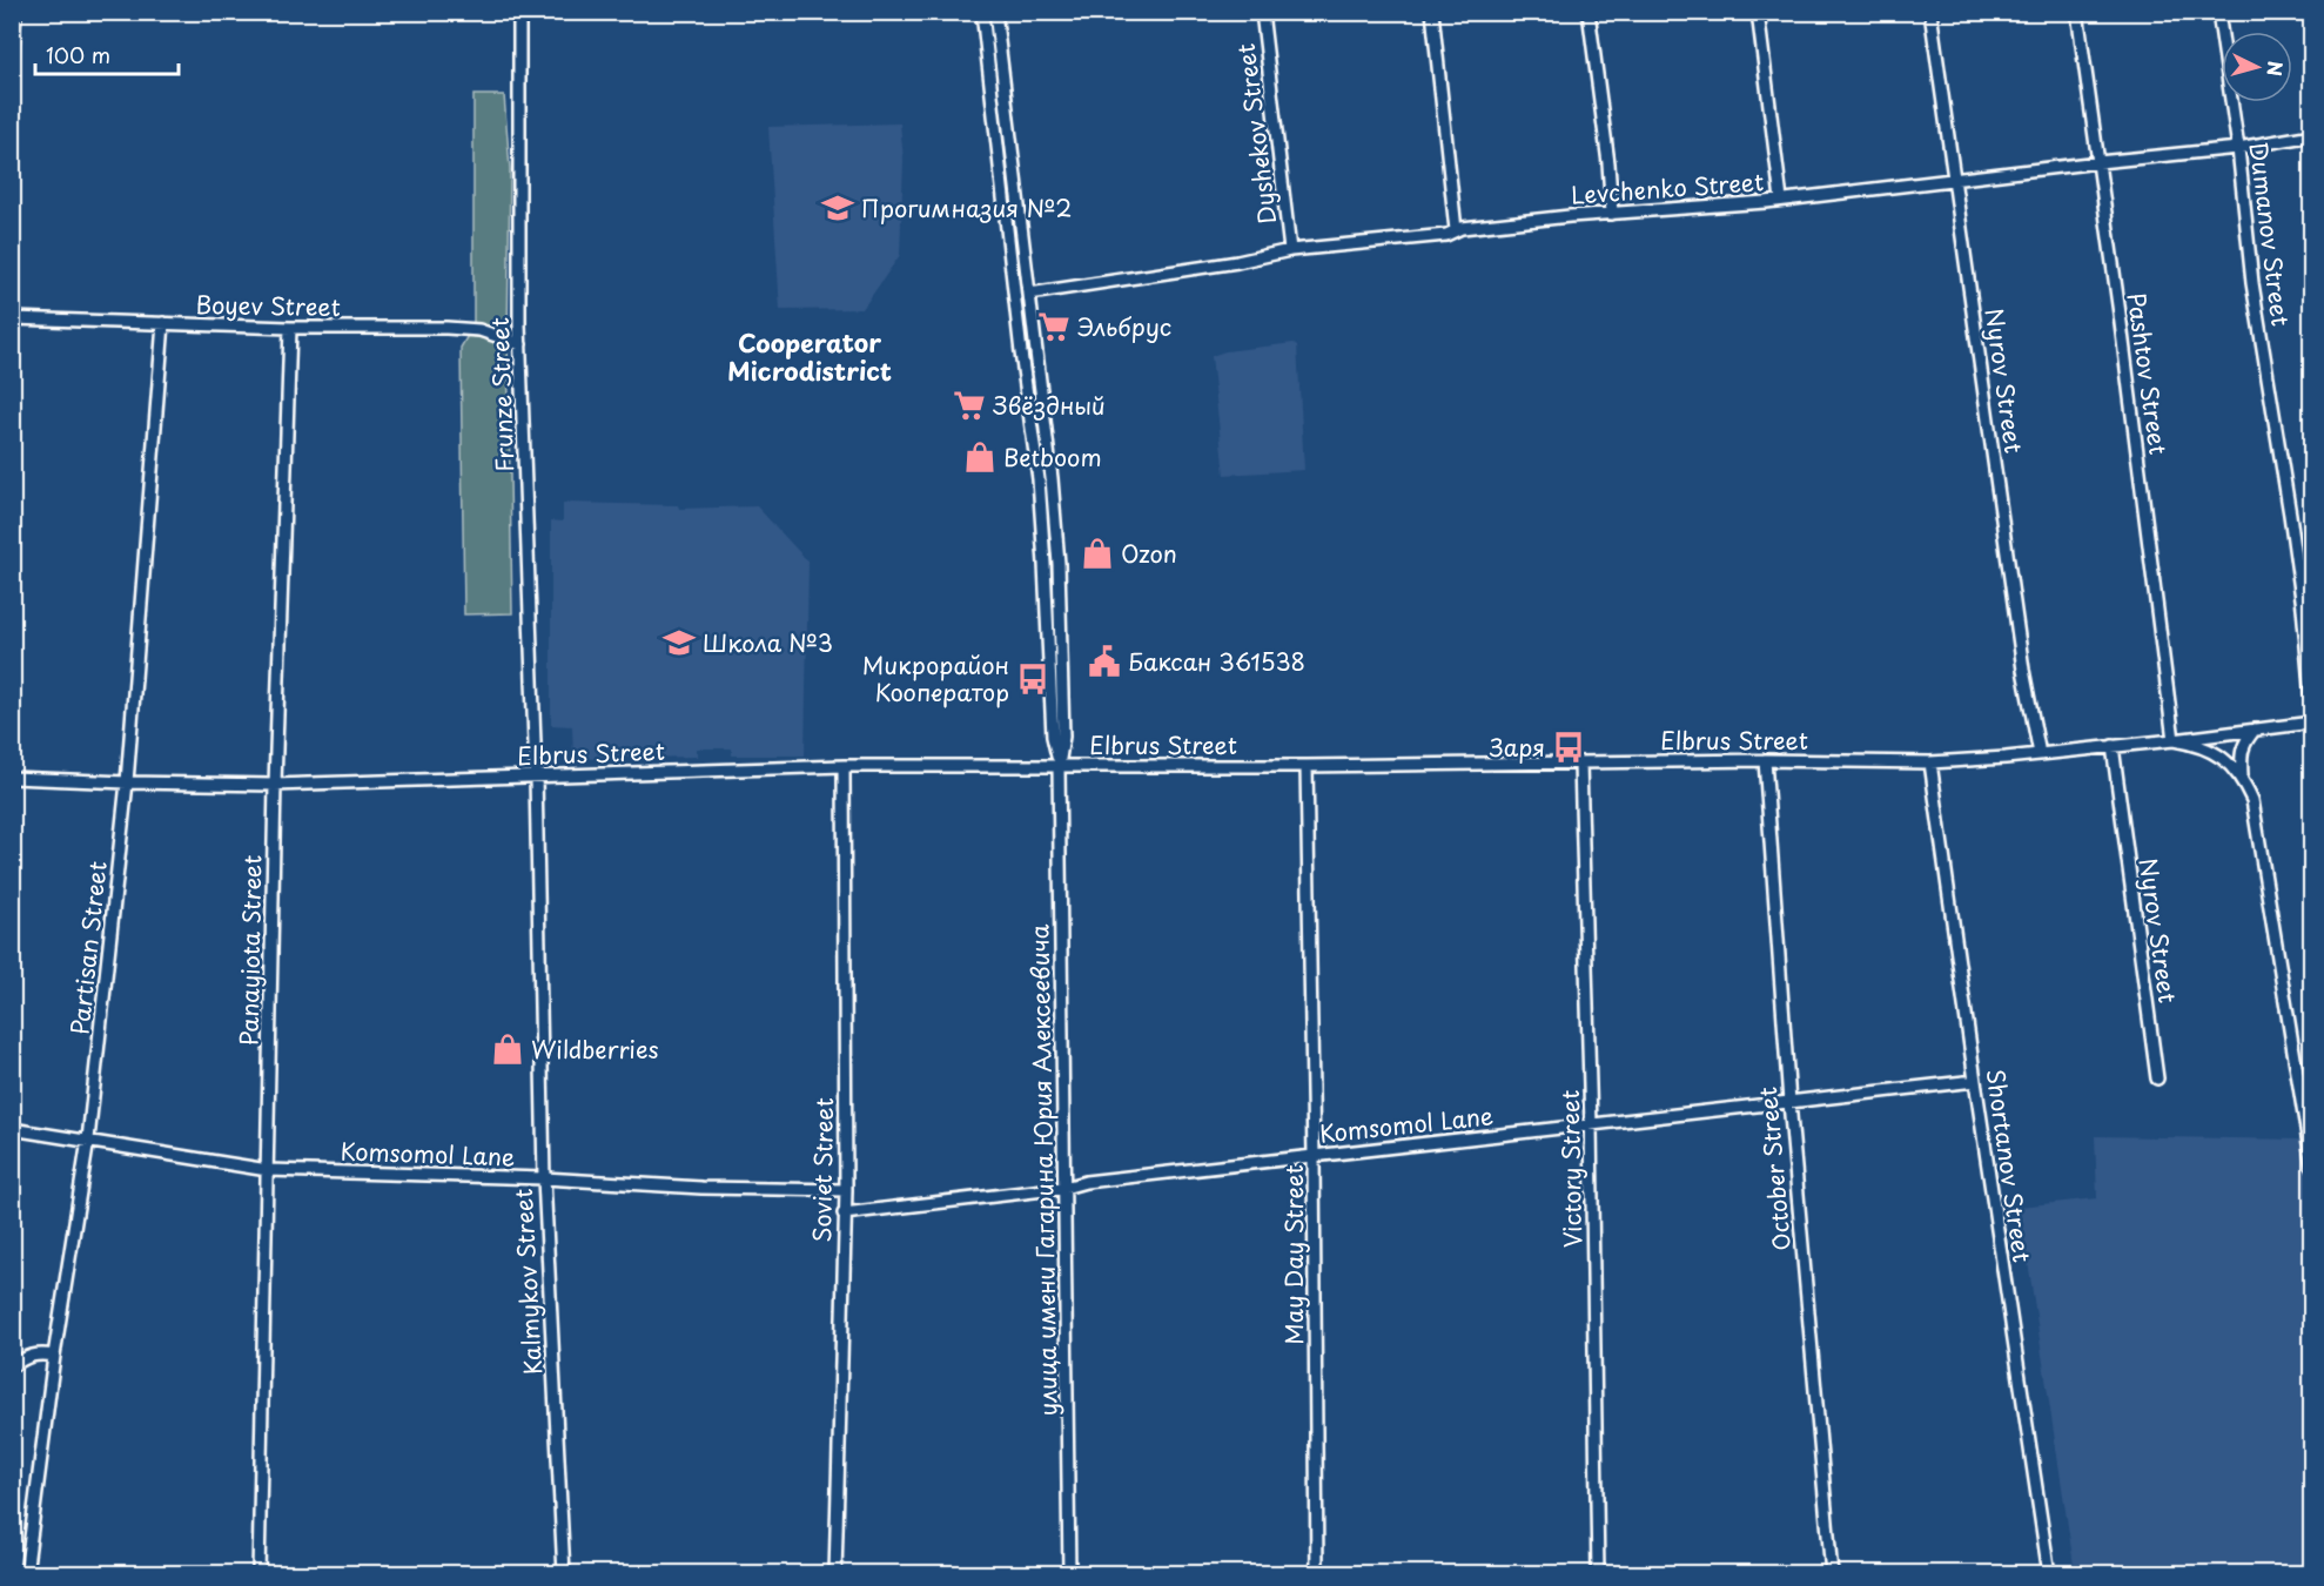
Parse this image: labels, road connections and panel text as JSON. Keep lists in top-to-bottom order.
{
  "streets": {
    "street": [
      "Dyshekov Street",
      "Levchenko Street",
      "Dumanov Street",
      "Boyev Street",
      "Pashtov Street",
      "Nyrov Street",
      "Frunze Street",
      "Elbrus Street",
      "Partisan Street",
      "Panayiota Street",
      "Komsomol Lane",
      "Shortanov Street",
      "Victory Street",
      "October Street",
      "Soviet Street",
      "улица имени Гагарина Юрия Алексеевича",
      "May Day Street",
      "Kalmykov Street"
    ]
  },
  "crossings": [
    ["Dyshekov Street", "Levchenko Street"],
    ["Levchenko Street", "Dumanov Street"],
    ["Levchenko Street", "Pashtov Street"],
    ["Levchenko Street", "Nyrov Street"],
    ["Levchenko Street", "улица имени Гагарина Юрия Алексеевича"],
    ["Boyev Street", "Frunze Street"],
    ["Boyev Street", "Partisan Street"],
    ["Boyev Street", "Panayiota Street"],
    ["Pashtov Street", "Elbrus Street"],
    ["Nyrov Street", "Elbrus Street"],
    ["Frunze Street", "Elbrus Street"],
    ["Frunze Street", "Kalmykov Street"],
    ["Elbrus Street", "Partisan Street"],
    ["Elbrus Street", "Panayiota Street"],
    ["Elbrus Street", "Shortanov Street"],
    ["Elbrus Street", "Victory Street"],
    ["Elbrus Street", "October Street"],
    ["Elbrus Street", "Soviet Street"],
    ["Elbrus Street", "улица имени Гагарина Юрия Алексеевича"],
    ["Elbrus Street", "May Day Street"],
    ["Elbrus Street", "Kalmykov Street"],
    ["Partisan Street", "Komsomol Lane"],
    ["Panayiota Street", "Komsomol Lane"],
    ["Komsomol Lane", "Shortanov Street"],
    ["Komsomol Lane", "Victory Street"],
    ["Komsomol Lane", "October Street"],
    ["Komsomol Lane", "Soviet Street"],
    ["Komsomol Lane", "улица имени Гагарина Юрия Алексеевича"],
    ["Komsomol Lane", "May Day Street"],
    ["Komsomol Lane", "Kalmykov Street"]
  ],
  "districts": ["Cooperator Microdistrict"],
  "places": {
    "school or university": ["Прогимназия №2", "Школа №3"],
    "supermarket": ["Эльбрус", "Звёздный"],
    "shop": ["Betboom", "Ozon", "Wildberries"],
    "public building": ["Баксан 361538"],
    "bus stop": ["Микрорайон Кооператор", "Заря"]
  },
  "scale_bar": "100 m",
  "north": "right"
}
